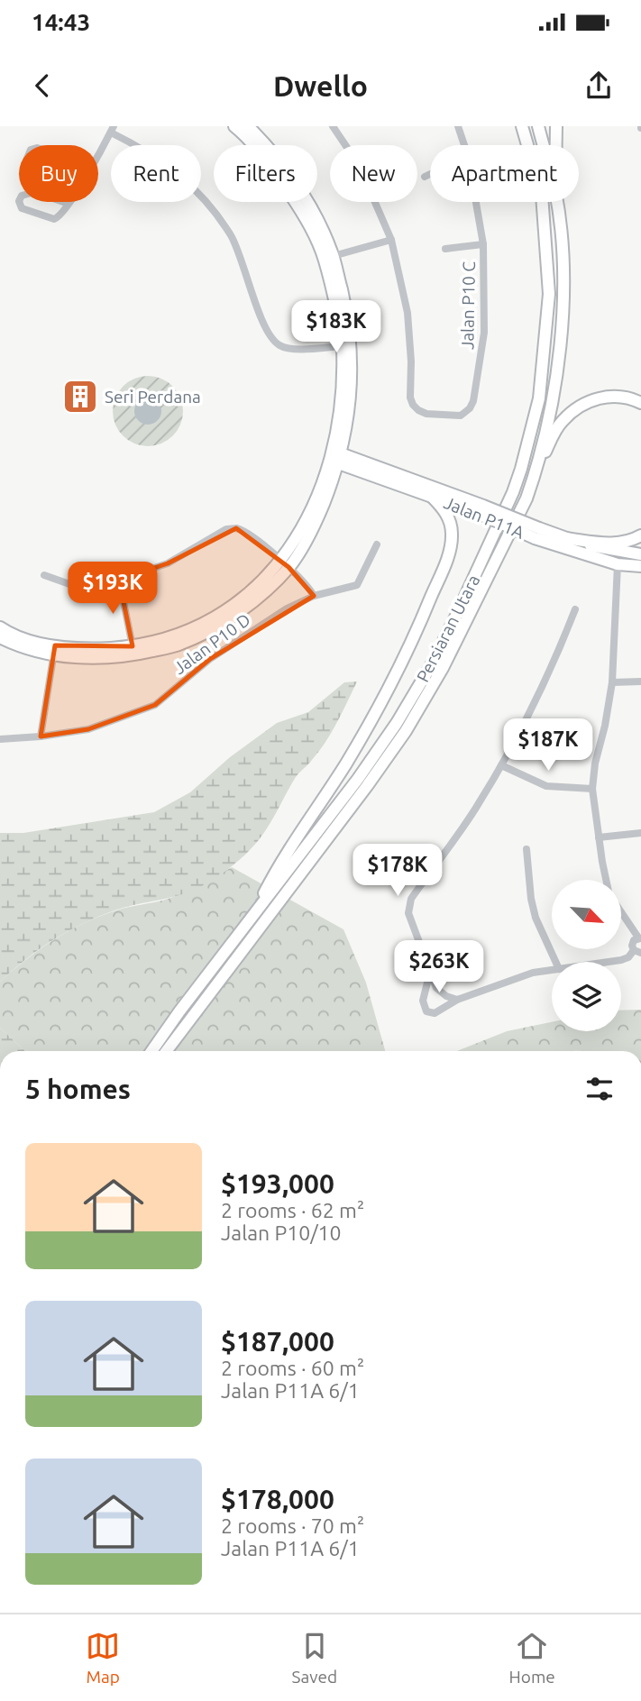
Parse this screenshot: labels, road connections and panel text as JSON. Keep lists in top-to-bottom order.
{
  "streets": {
    "main road": ["Jalan P11A", "Persiaran Utara"],
    "street": ["Jalan P10 C", "Jalan P10 D"]
  },
  "places": {
    "building": ["Seri Perdana"]
  },
  "north": "bottom right",
  "page": {
    "status": "14:43",
    "header": "Dwello",
    "chip": [
      "Buy",
      "Rent",
      "Filters",
      "New",
      "Apartment"
    ],
    "price": [
      "$183K",
      "$193K",
      "$187K",
      "$178K",
      "$263K"
    ],
    "heading": "5 homes",
    "list": [
      {
        "name": "$193,000",
        "note": "2 rooms · 62 m² · Jalan P10/10"
      },
      {
        "name": "$187,000",
        "note": "2 rooms · 60 m² · Jalan P11A 6/1"
      },
      {
        "name": "$178,000",
        "note": "2 rooms · 70 m² · Jalan P11A 6/1"
      }
    ],
    "tabs": ["Map", "Saved", "Home"]
  }
}
